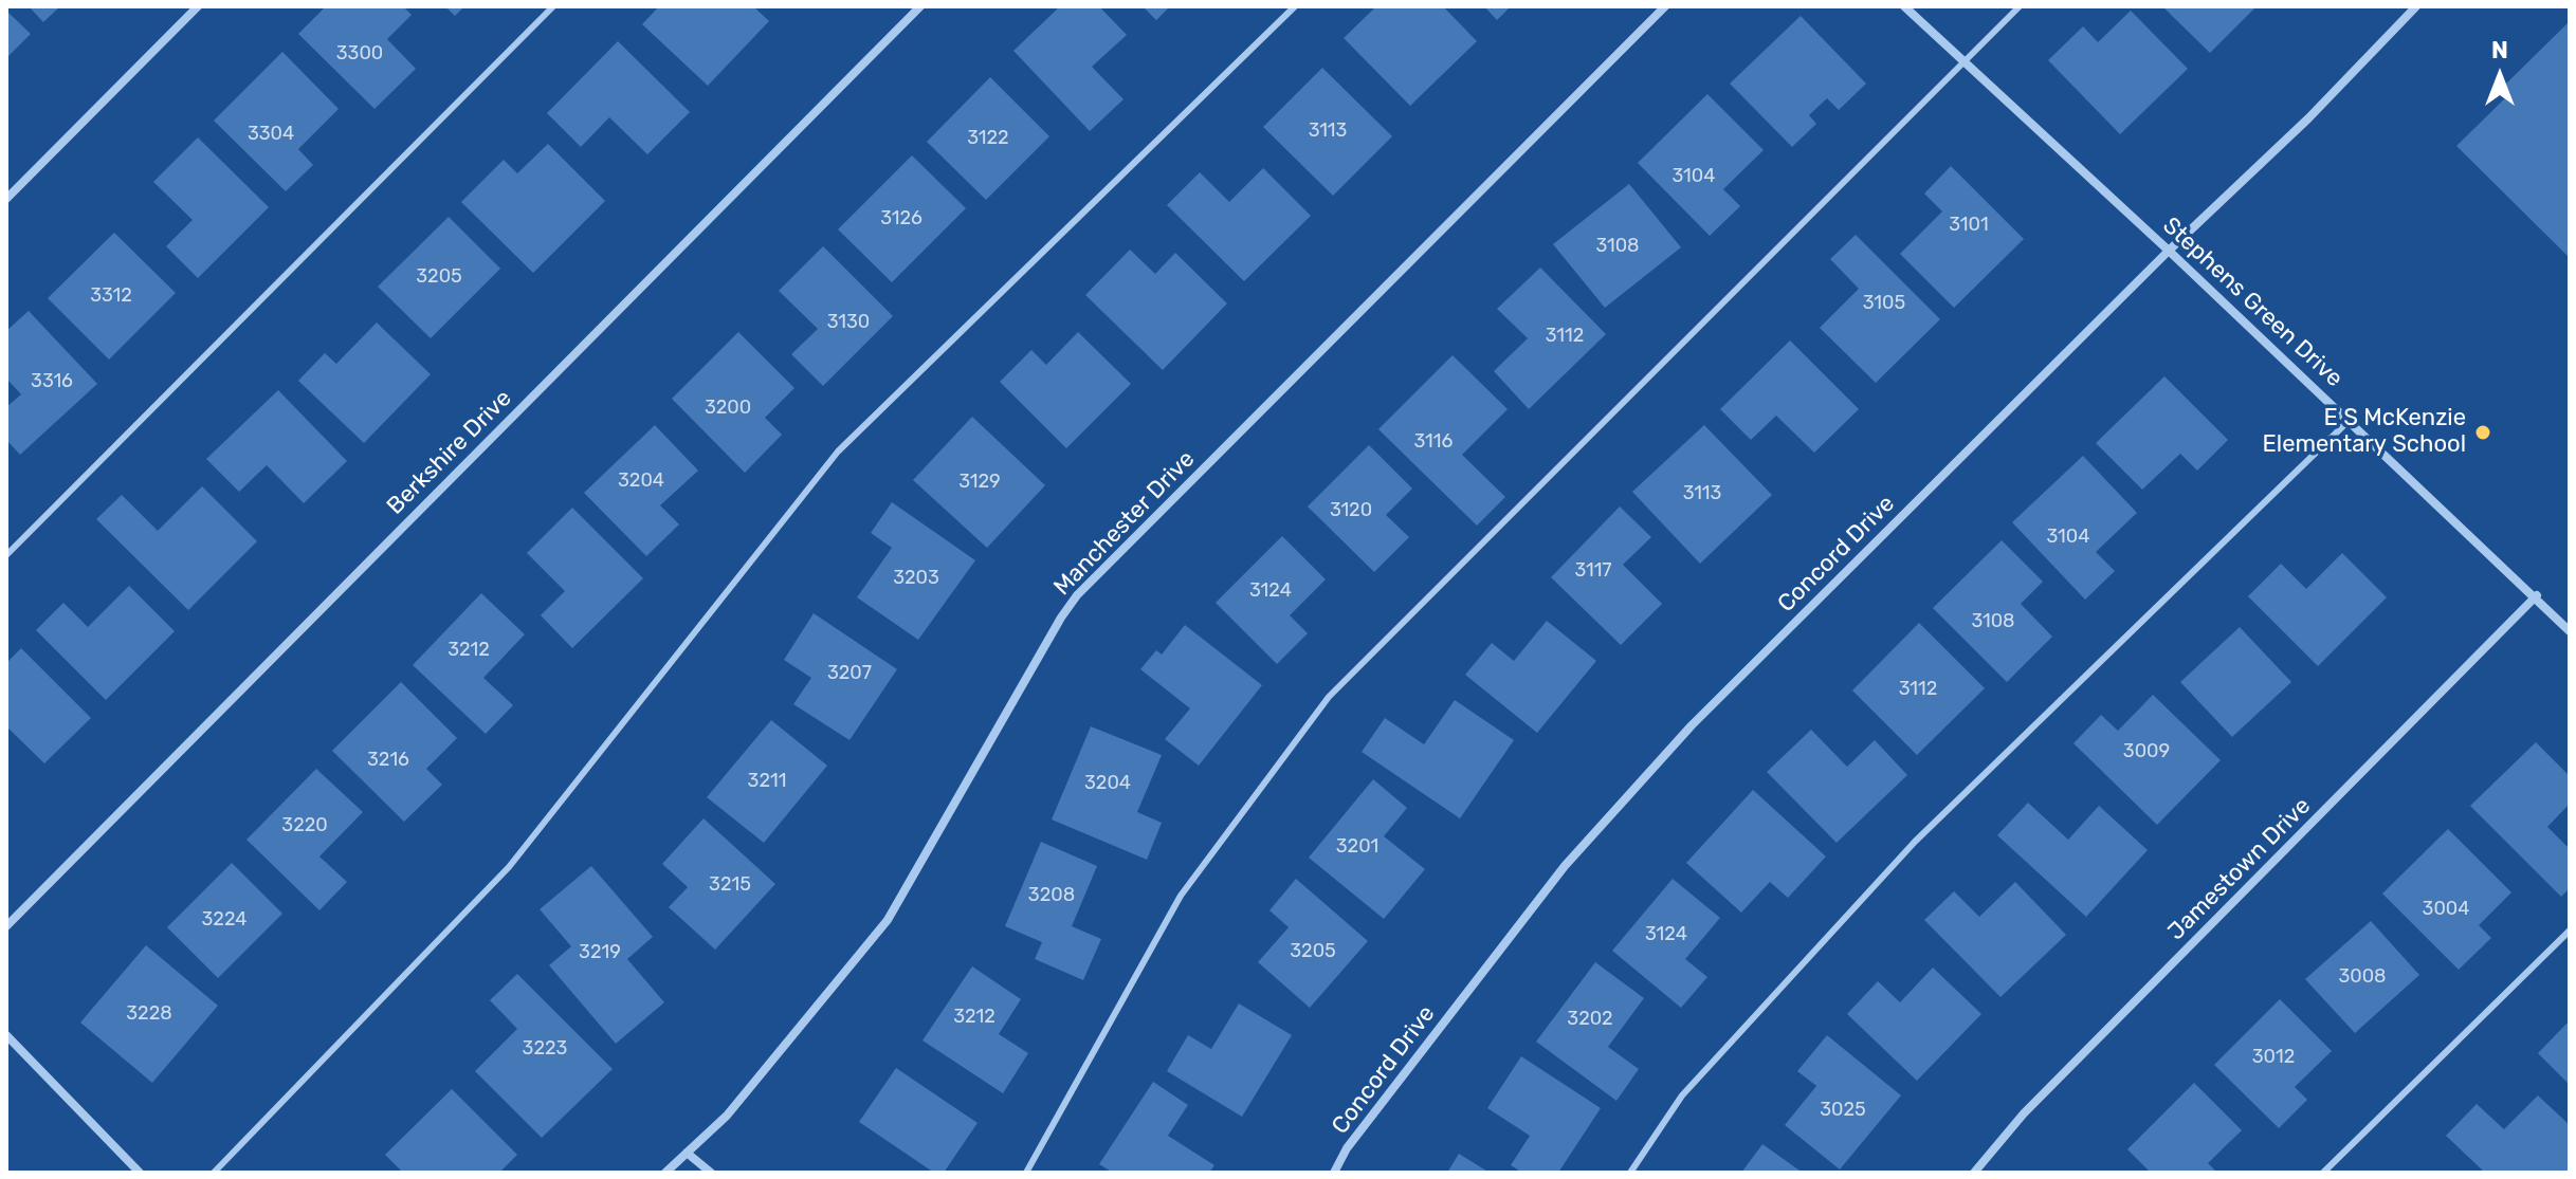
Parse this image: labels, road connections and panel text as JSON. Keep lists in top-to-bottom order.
{
  "streets": {
    "street": [
      "Stephens Green Drive",
      "Berkshire Drive",
      "Manchester Drive",
      "Concord Drive",
      "Jamestown Drive"
    ]
  },
  "crossings": [
    ["Stephens Green Drive", "Concord Drive"],
    ["Stephens Green Drive", "Jamestown Drive"]
  ],
  "places": ["E S McKenzie Elementary School"],
  "house_numbers": [
    "3300",
    "3113",
    "3304",
    "3122",
    "3104",
    "3126",
    "3101",
    "3108",
    "3205",
    "3312",
    "3105",
    "3130",
    "3112",
    "3316",
    "3200",
    "3116",
    "3204",
    "3129",
    "3113",
    "3120",
    "3104",
    "3117",
    "3203",
    "3124",
    "3108",
    "3212",
    "3207",
    "3112",
    "3009",
    "3216",
    "3211",
    "3204",
    "3220",
    "3201",
    "3215",
    "3208",
    "3004",
    "3224",
    "3124",
    "3205",
    "3219",
    "3008",
    "3228",
    "3212",
    "3202",
    "3223",
    "3012",
    "3025"
  ],
  "north": "top"
}
